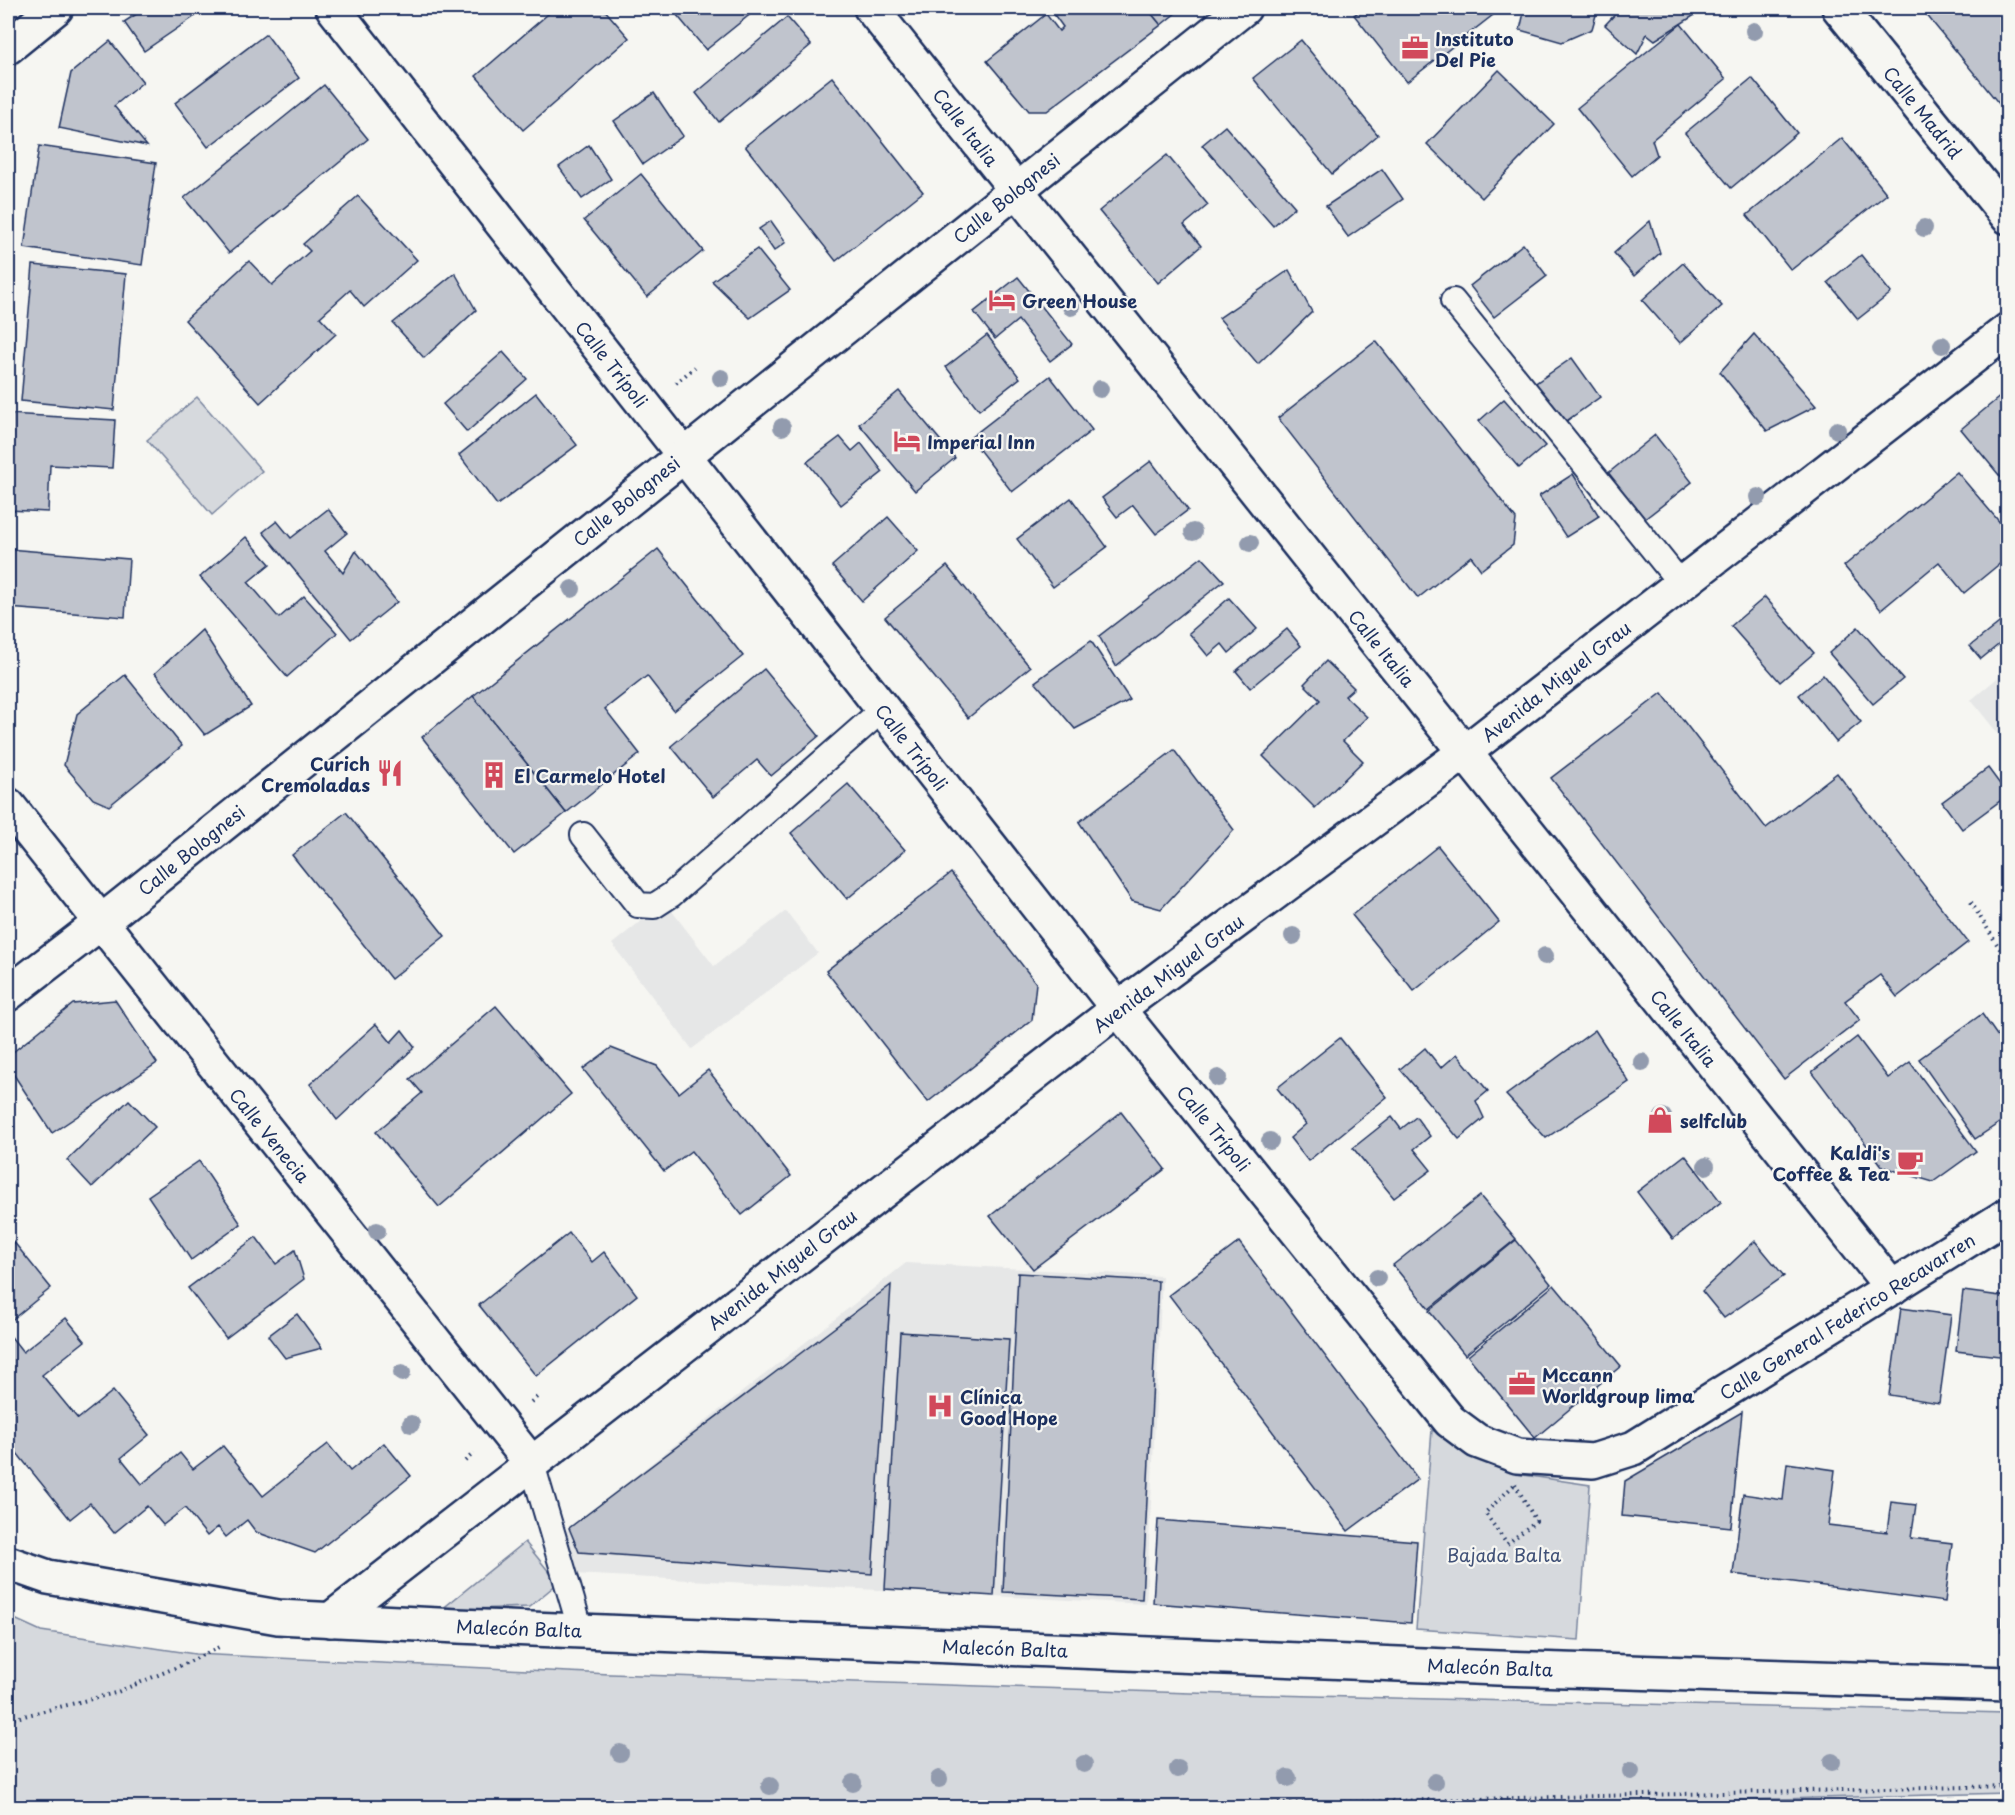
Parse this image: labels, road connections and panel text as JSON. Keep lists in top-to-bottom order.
{
  "streets": {
    "street": [
      "Calle Madrid",
      "Calle Italia",
      "Calle Bolognesi",
      "Calle Trípoli",
      "Avenida Miguel Grau",
      "Calle Venecia",
      "Calle General Federico Recavarren",
      "Malecón Balta"
    ]
  },
  "crossings": [
    ["Calle Italia", "Calle Bolognesi"],
    ["Calle Italia", "Avenida Miguel Grau"],
    ["Calle Italia", "Calle General Federico Recavarren"],
    ["Calle Bolognesi", "Calle Trípoli"],
    ["Calle Bolognesi", "Calle Venecia"],
    ["Calle Trípoli", "Avenida Miguel Grau"],
    ["Calle Trípoli", "Calle General Federico Recavarren"],
    ["Avenida Miguel Grau", "Calle Venecia"],
    ["Avenida Miguel Grau", "Malecón Balta"]
  ],
  "parks": ["Bajada Balta"],
  "places": {
    "office": ["Instituto Del Pie", "Mccann Worldgroup lima"],
    "hotel": ["Green House", "Imperial Inn"],
    "restaurant": ["Curich Cremoladas"],
    "building": ["El Carmelo Hotel"],
    "shop": ["selfclub"],
    "cafe": ["Kaldi's Coffee & Tea"],
    "hospital": ["Clínica Good Hope"]
  }
}
